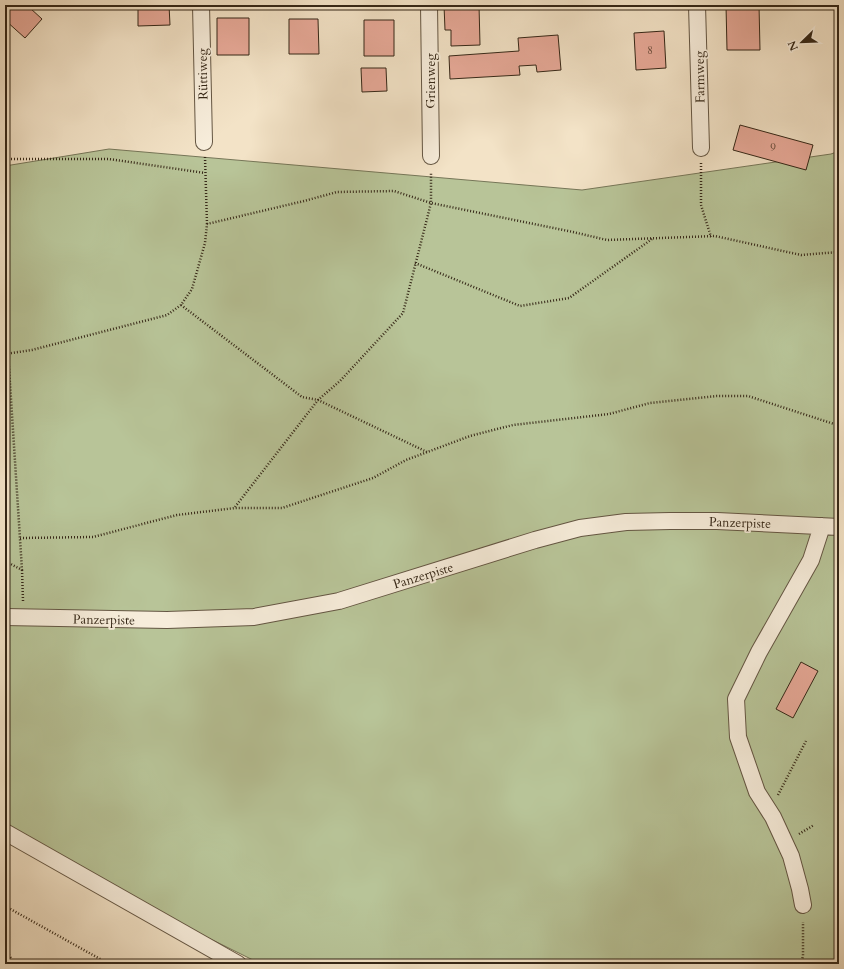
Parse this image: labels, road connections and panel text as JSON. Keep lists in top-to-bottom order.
{
  "streets": {
    "street": [
      "Rüttiweg",
      "Farmweg",
      "Grienweg",
      "Panzerpiste"
    ]
  },
  "house_numbers": ["8", "9"],
  "north": "bottom left"
}
